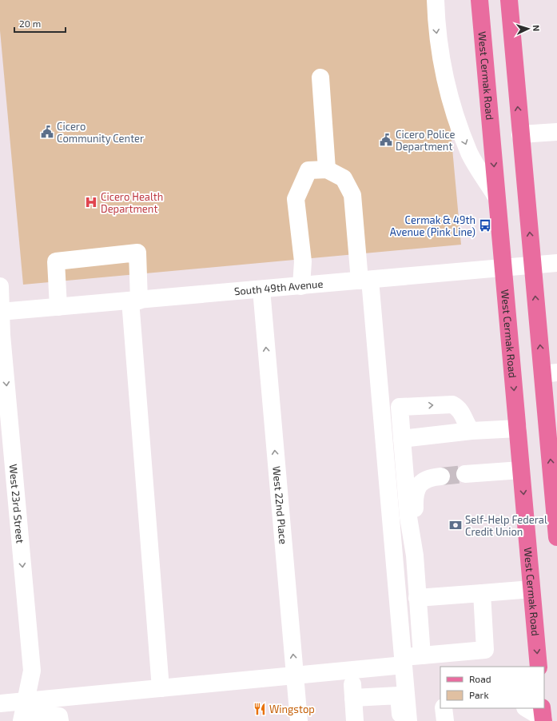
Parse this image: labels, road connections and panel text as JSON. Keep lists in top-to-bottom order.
{
  "streets": {
    "main road": ["West Cermak Road"],
    "street": ["South 49th Avenue", "West 23rd Street", "West 22nd Place"]
  },
  "crossings": [
    ["West Cermak Road", "South 49th Avenue"],
    ["South 49th Avenue", "West 23rd Street"],
    ["South 49th Avenue", "West 22nd Place"]
  ],
  "places": {
    "public building": ["Cicero Community Center", "Cicero Police Department"],
    "hospital": ["Cicero Health Department"],
    "bus stop": ["Cermak & 49th Avenue (Pink Line)"],
    "bank": ["Self-Help Federal Credit Union"],
    "restaurant": ["Wingstop"]
  },
  "legend": ["Road", "Park"],
  "scale_bar": "20 m",
  "north": "right"
}
